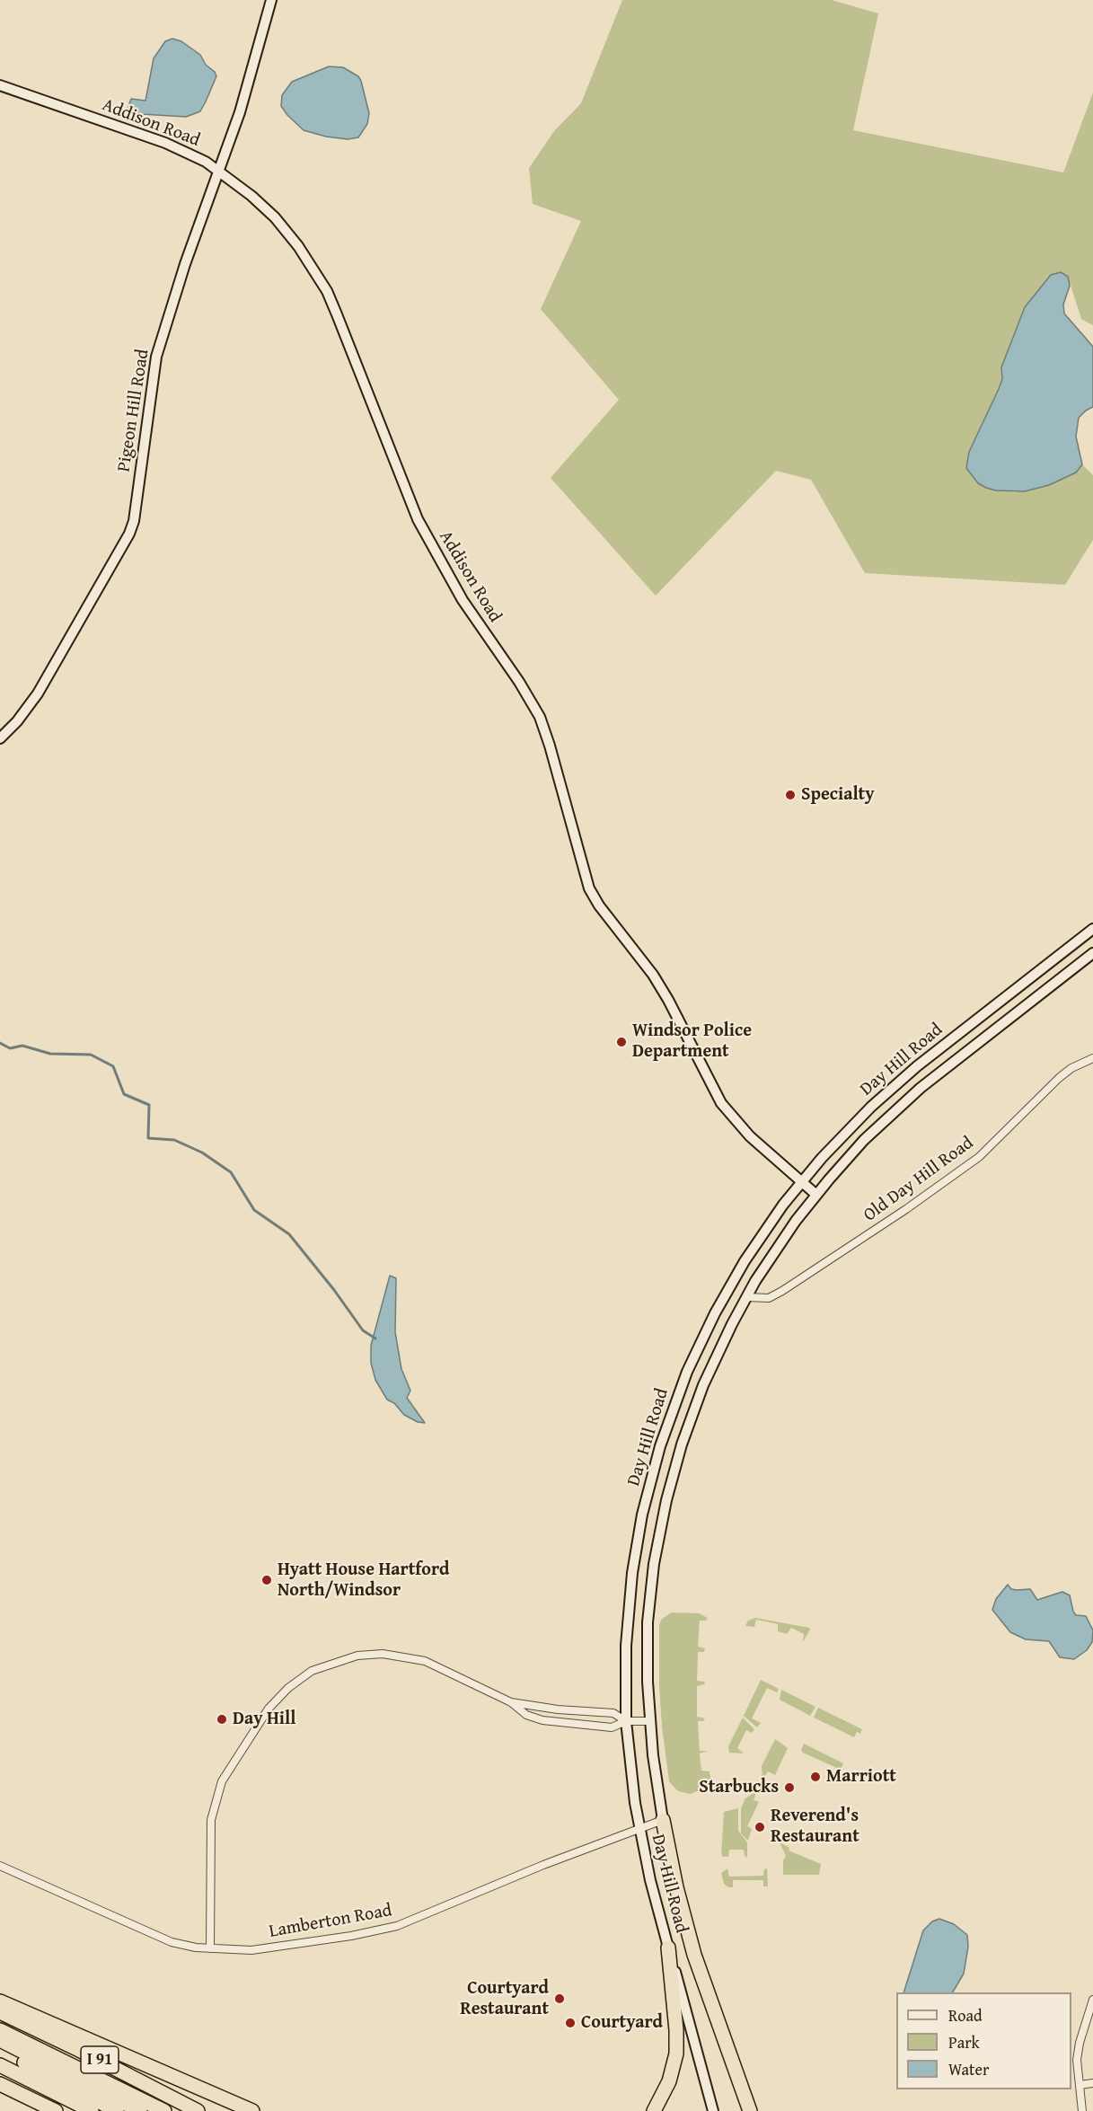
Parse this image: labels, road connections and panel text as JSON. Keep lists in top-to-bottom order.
{
  "streets": {
    "highway": ["I 91"],
    "main road": ["Addison Road", "Pigeon Hill Road", "Day Hill Road"],
    "street": ["Old Day Hill Road", "Lamberton Road"]
  },
  "crossings": [
    ["Addison Road", "Pigeon Hill Road"],
    ["Addison Road", "Day Hill Road"],
    ["Day Hill Road", "Old Day Hill Road"],
    ["Day Hill Road", "Lamberton Road"]
  ],
  "places": [
    "Specialty",
    "Windsor Police Department",
    "Hyatt House Hartford North/Windsor",
    "Day Hill",
    "Marriott",
    "Starbucks",
    "Reverend's Restaurant",
    "Courtyard Restaurant",
    "Courtyard"
  ],
  "legend": ["Road", "Park", "Water"]
}
